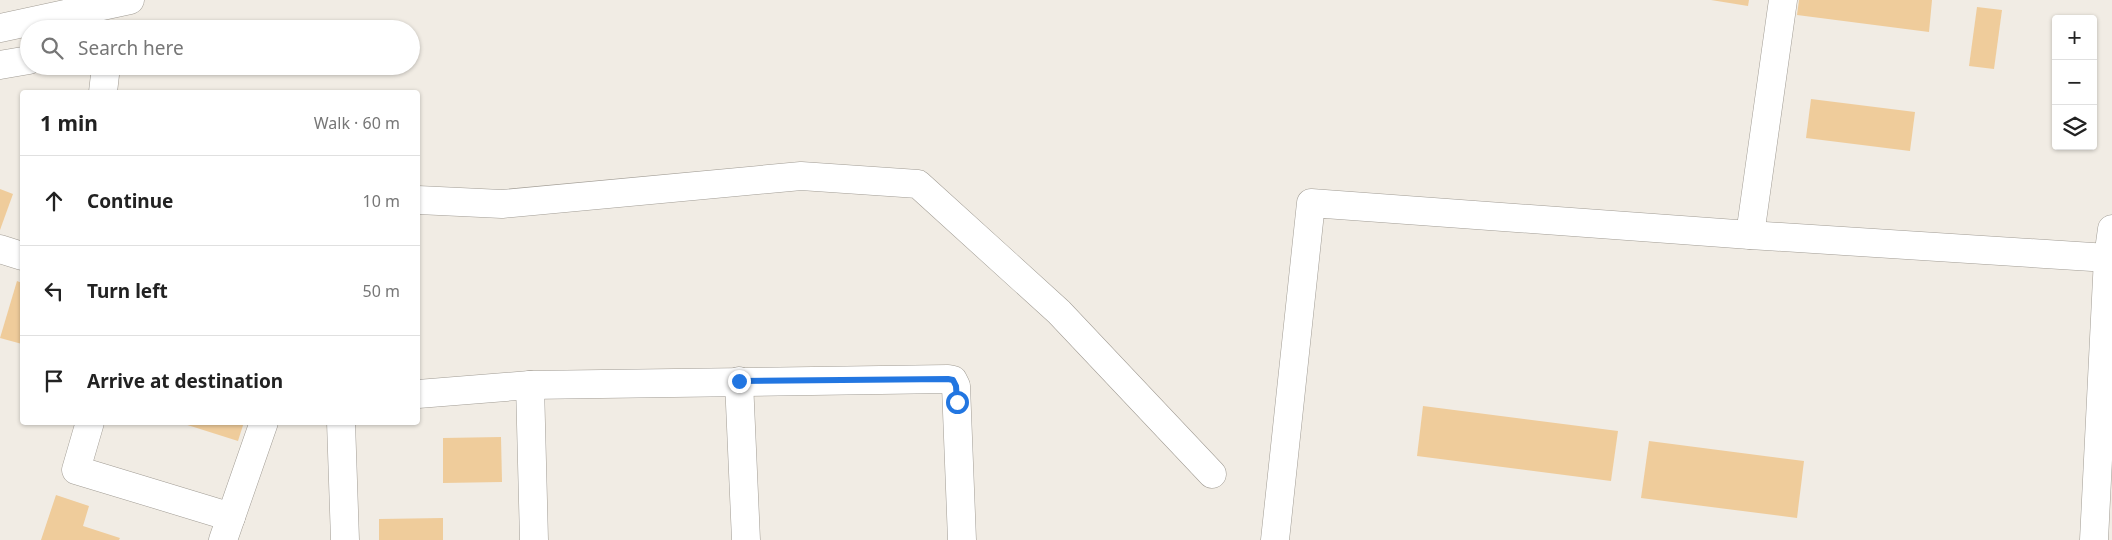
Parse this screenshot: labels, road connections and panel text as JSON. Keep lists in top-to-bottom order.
{
  "page": {
    "map_buttons": ["+", "−"],
    "search": "Search here",
    "heading": ["1 min", "Walk · 60 m"],
    "list": [
      ["Continue", "10 m"],
      ["Turn left", "50 m"],
      "Arrive at destination"
    ]
  }
}
